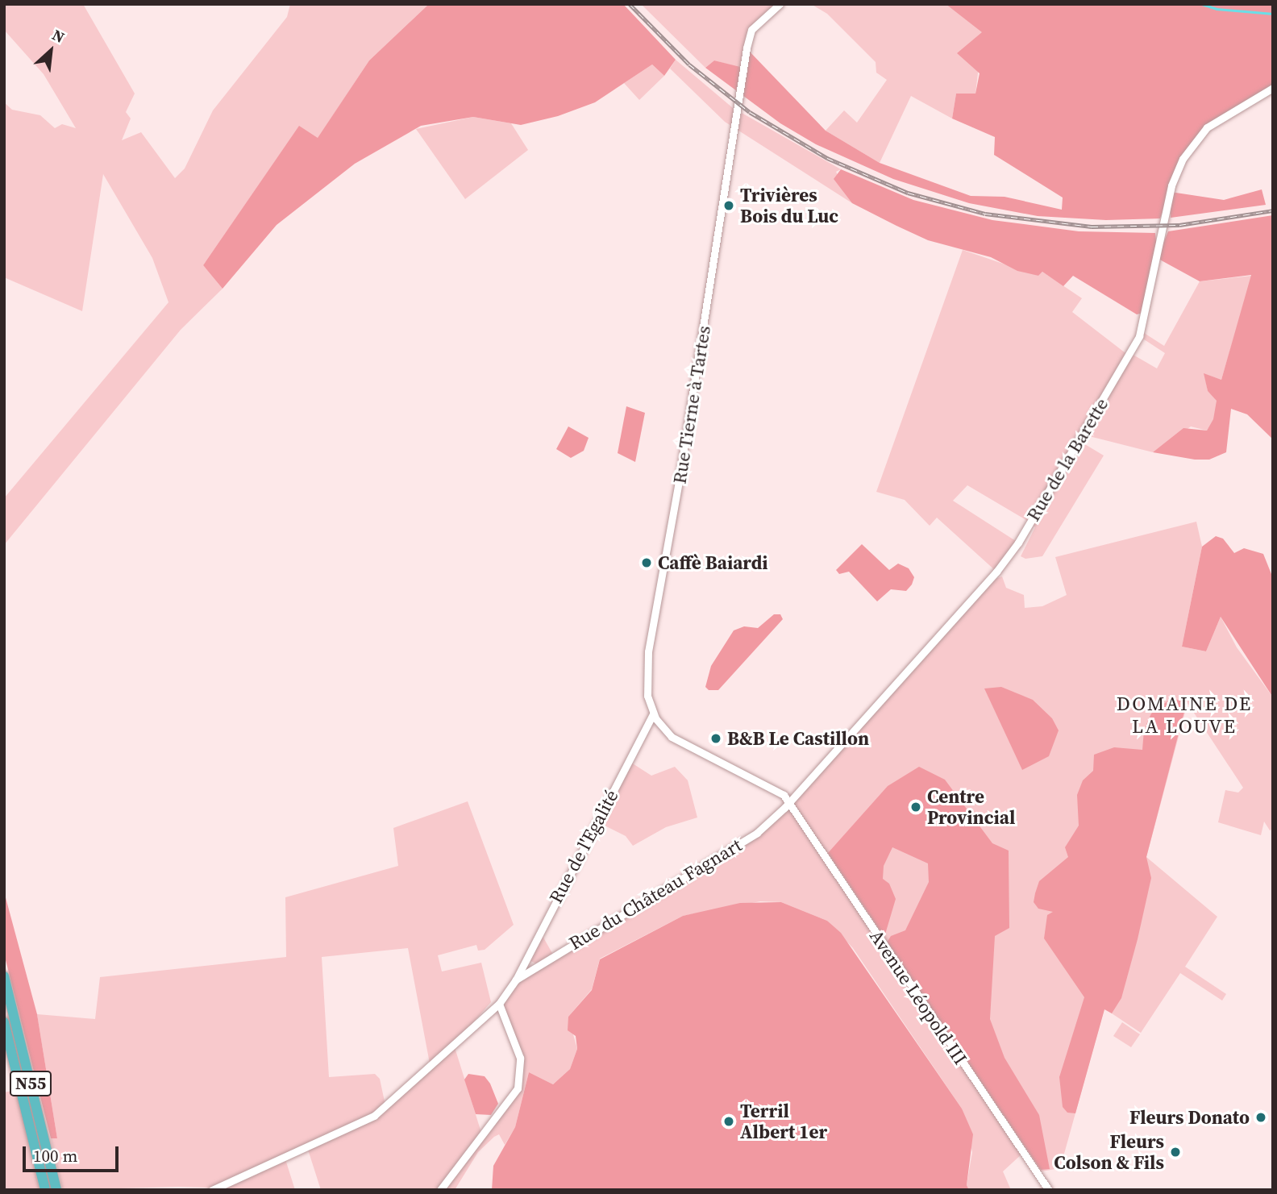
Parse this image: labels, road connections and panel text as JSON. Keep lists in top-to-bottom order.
{
  "streets": {
    "highway": ["N55"],
    "street": [
      "Rue Tierne à Tartes",
      "Rue de la Barette",
      "Rue de l'Egalité",
      "Rue du Château Fagnart",
      "Avenue Léopold III"
    ]
  },
  "crossings": [
    ["Rue Tierne à Tartes", "Rue de l'Egalité"],
    ["Rue de la Barette", "Rue du Château Fagnart"],
    ["Rue de la Barette", "Avenue Léopold III"],
    ["Rue de l'Egalité", "Rue du Château Fagnart"],
    ["Rue du Château Fagnart", "Avenue Léopold III"]
  ],
  "districts": ["DOMAINE DE LA LOUVE"],
  "places": [
    "Trivières Bois du Luc",
    "Caffè Baiardi",
    "B&B Le Castillon",
    "Centre Provincial",
    "Fleurs Donato",
    "Terril Albert 1er",
    "Fleurs Colson & Fils"
  ],
  "scale_bar": "100 m",
  "north": "top right"
}
